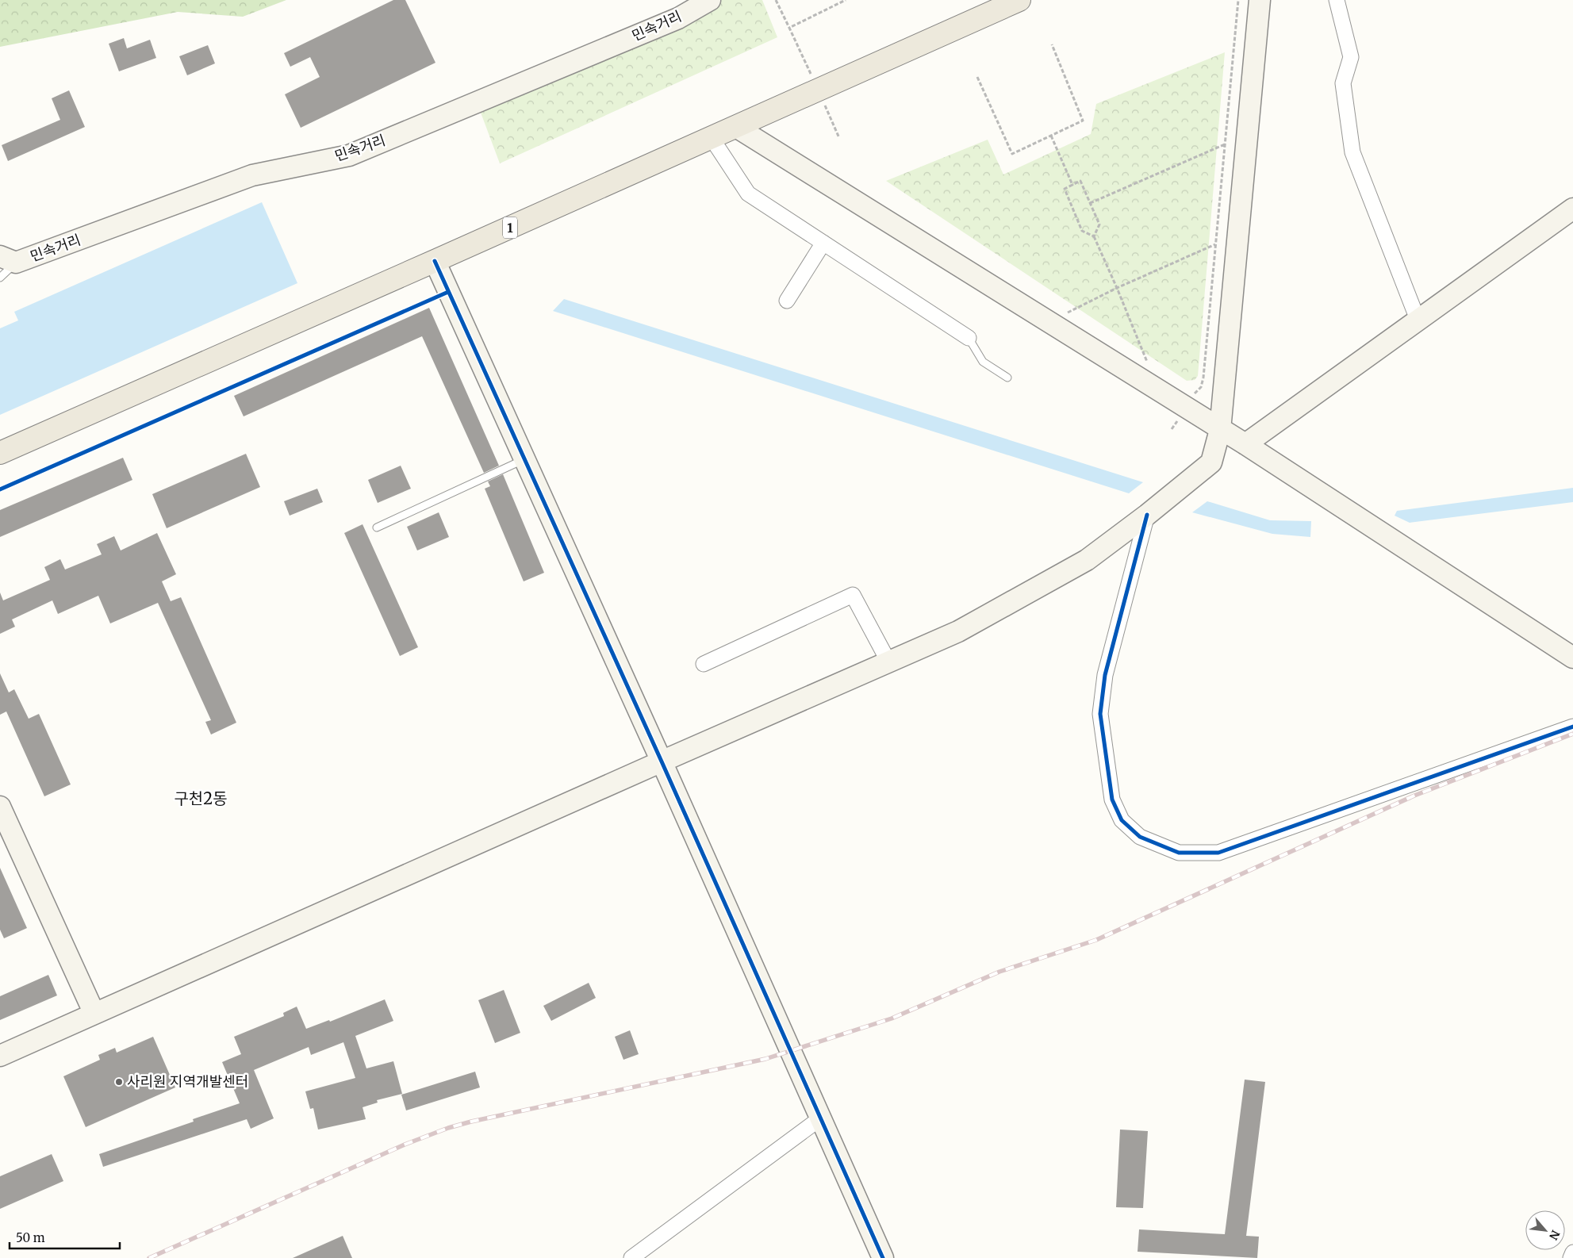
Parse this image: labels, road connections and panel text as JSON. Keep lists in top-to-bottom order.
{
  "streets": {
    "main road": ["1"],
    "street": ["민속거리"]
  },
  "districts": ["구천2동"],
  "places": ["사리원 지역개발센터"],
  "scale_bar": "50 m",
  "north": "bottom right"
}
